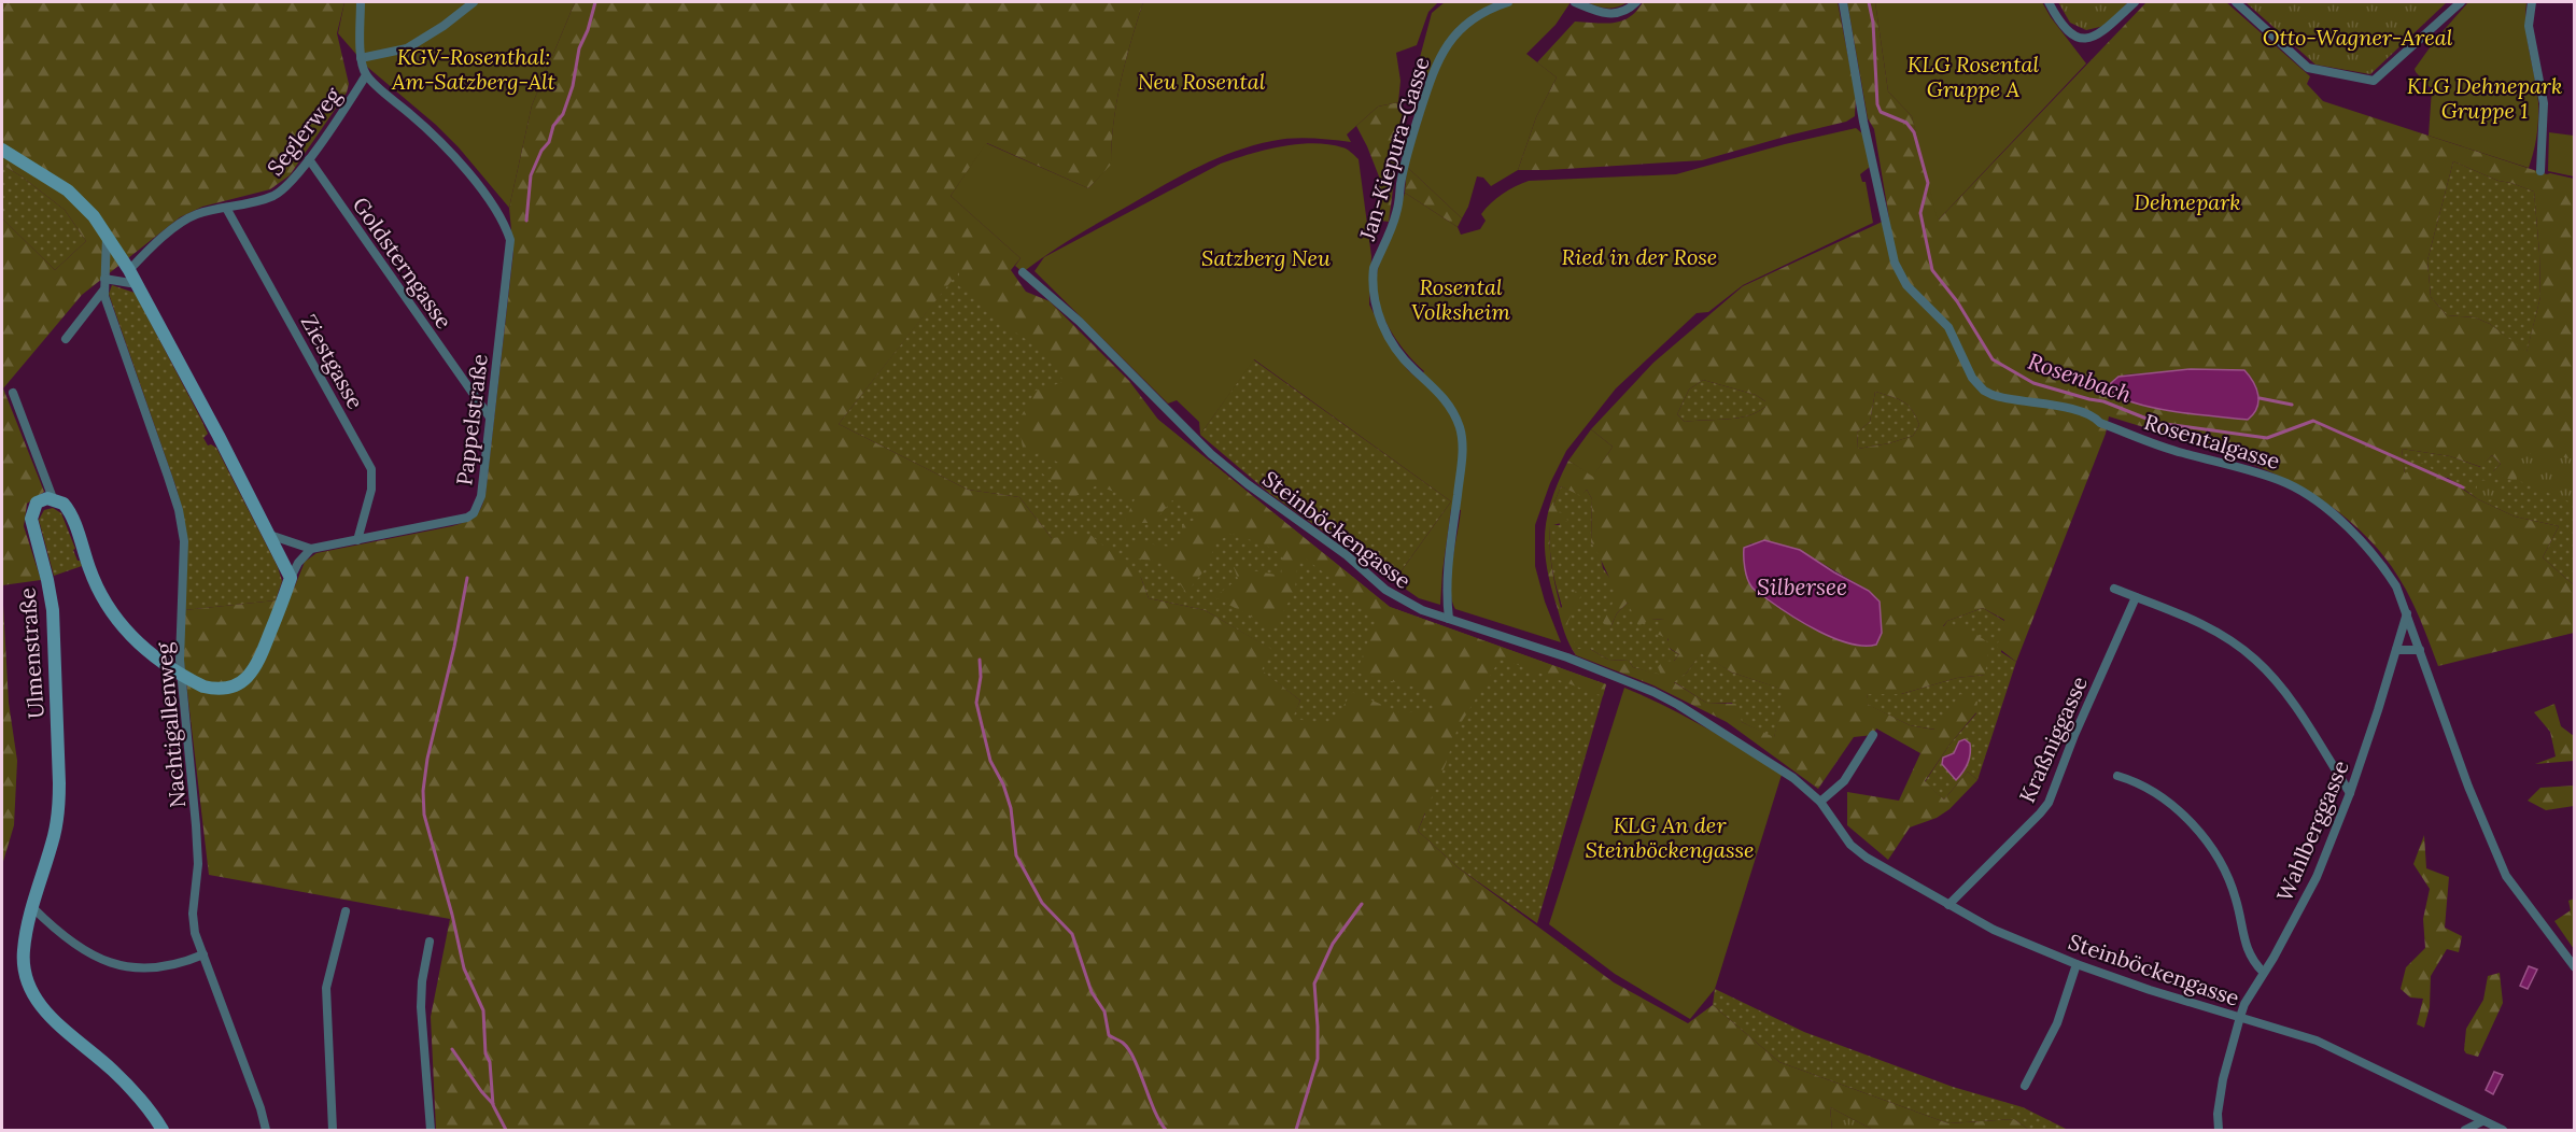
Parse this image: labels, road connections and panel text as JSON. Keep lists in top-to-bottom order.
{
  "streets": {
    "street": [
      "Seglerweg",
      "Jan-Kiepura-Gasse",
      "Goldsterngasse",
      "Ziestgasse",
      "Pappelstraße",
      "Rosentalgasse",
      "Steinböckengasse",
      "Ulmenstraße",
      "Nachtigallenweg",
      "Kraßniggasse",
      "Wahlberggasse"
    ]
  },
  "crossings": [
    ["Seglerweg", "Goldsterngasse"],
    ["Seglerweg", "Ziestgasse"],
    ["Seglerweg", "Pappelstraße"],
    ["Jan-Kiepura-Gasse", "Steinböckengasse"],
    ["Goldsterngasse", "Pappelstraße"],
    ["Ziestgasse", "Pappelstraße"],
    ["Rosentalgasse", "Wahlberggasse"],
    ["Steinböckengasse", "Kraßniggasse"],
    ["Steinböckengasse", "Wahlberggasse"]
  ],
  "water": ["Rosenbach", "Silbersee"],
  "parks": [
    "Otto-Wagner-Areal",
    "KGV-Rosenthal: Am-Satzberg-Alt",
    "KLG Rosental Gruppe A",
    "Neu Rosental",
    "KLG Dehnepark Gruppe 1",
    "Dehnepark",
    "Ried in der Rose",
    "Satzberg Neu",
    "Rosental Volksheim",
    "KLG An der Steinböckengasse"
  ]
}
